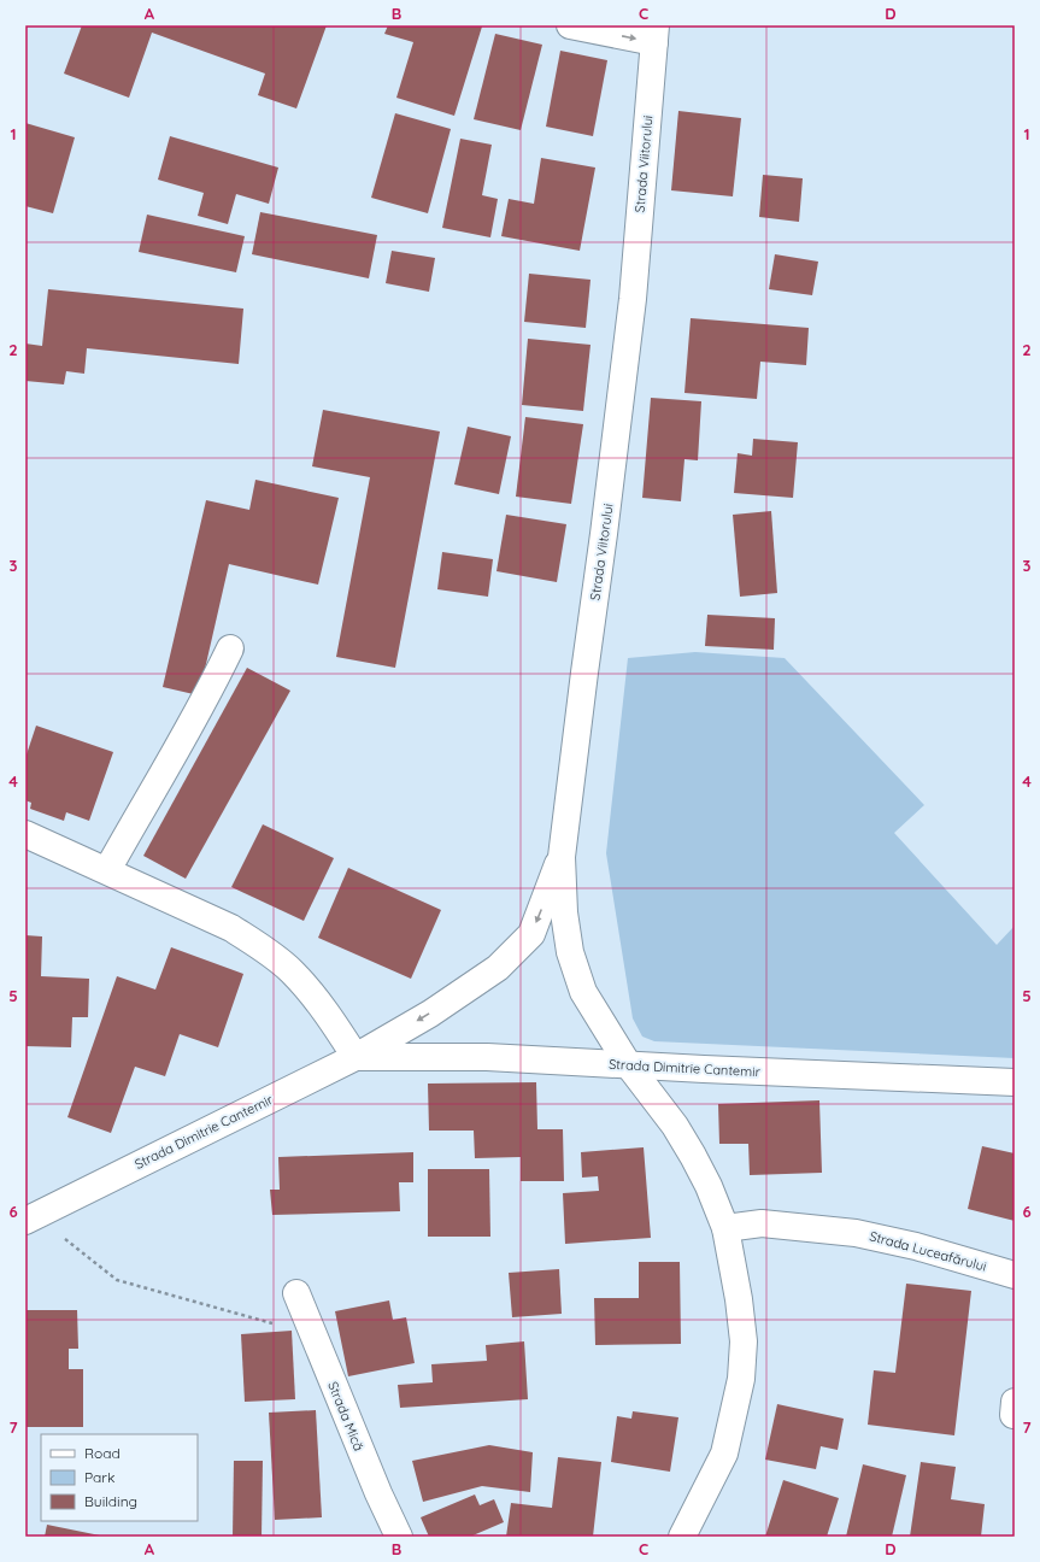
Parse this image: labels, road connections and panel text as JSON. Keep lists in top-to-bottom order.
{
  "streets": {
    "street": [
      "Strada Viitorului",
      "Strada Dimitrie Cantemir",
      "Strada Luceafărului",
      "Strada Mică"
    ]
  },
  "crossings": [
    ["Strada Viitorului", "Strada Dimitrie Cantemir"],
    ["Strada Viitorului", "Strada Luceafărului"]
  ],
  "legend": ["Road", "Park", "Building"],
  "grid": {
    "columns": [
      "A",
      "B",
      "C",
      "D"
    ],
    "rows": [
      "1",
      "2",
      "3",
      "4",
      "5",
      "6",
      "7"
    ]
  }
}
